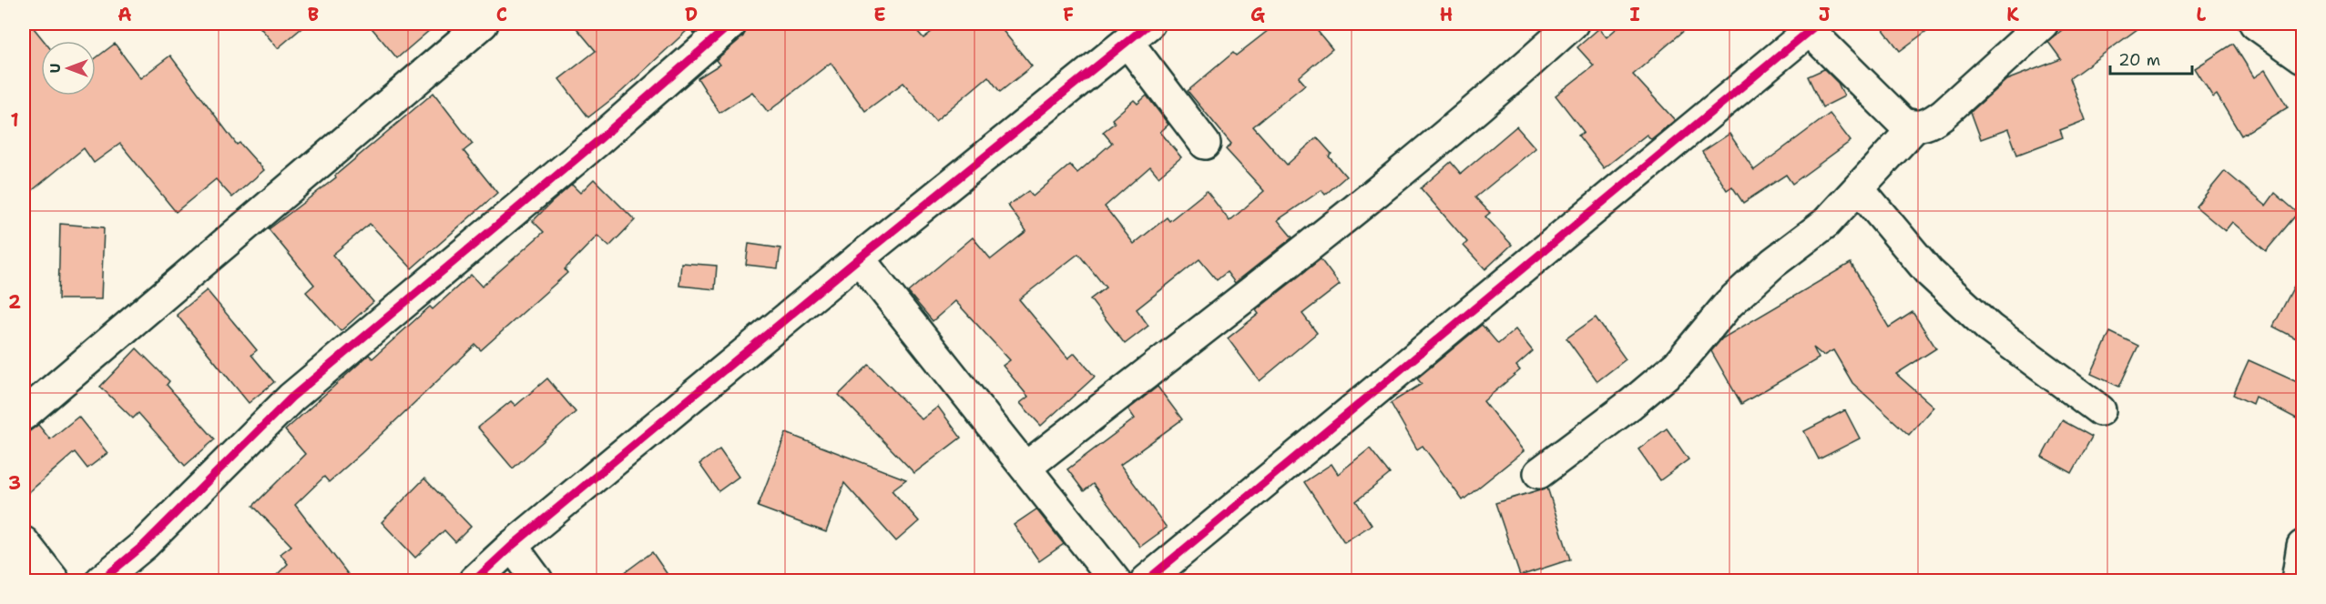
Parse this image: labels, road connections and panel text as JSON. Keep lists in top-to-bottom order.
{
  "scale_bar": "20 m",
  "north": "left",
  "grid": {
    "columns": [
      "A",
      "B",
      "C",
      "D",
      "E",
      "F",
      "G",
      "H",
      "I",
      "J",
      "K",
      "L"
    ],
    "rows": ["1", "2", "3"]
  }
}
